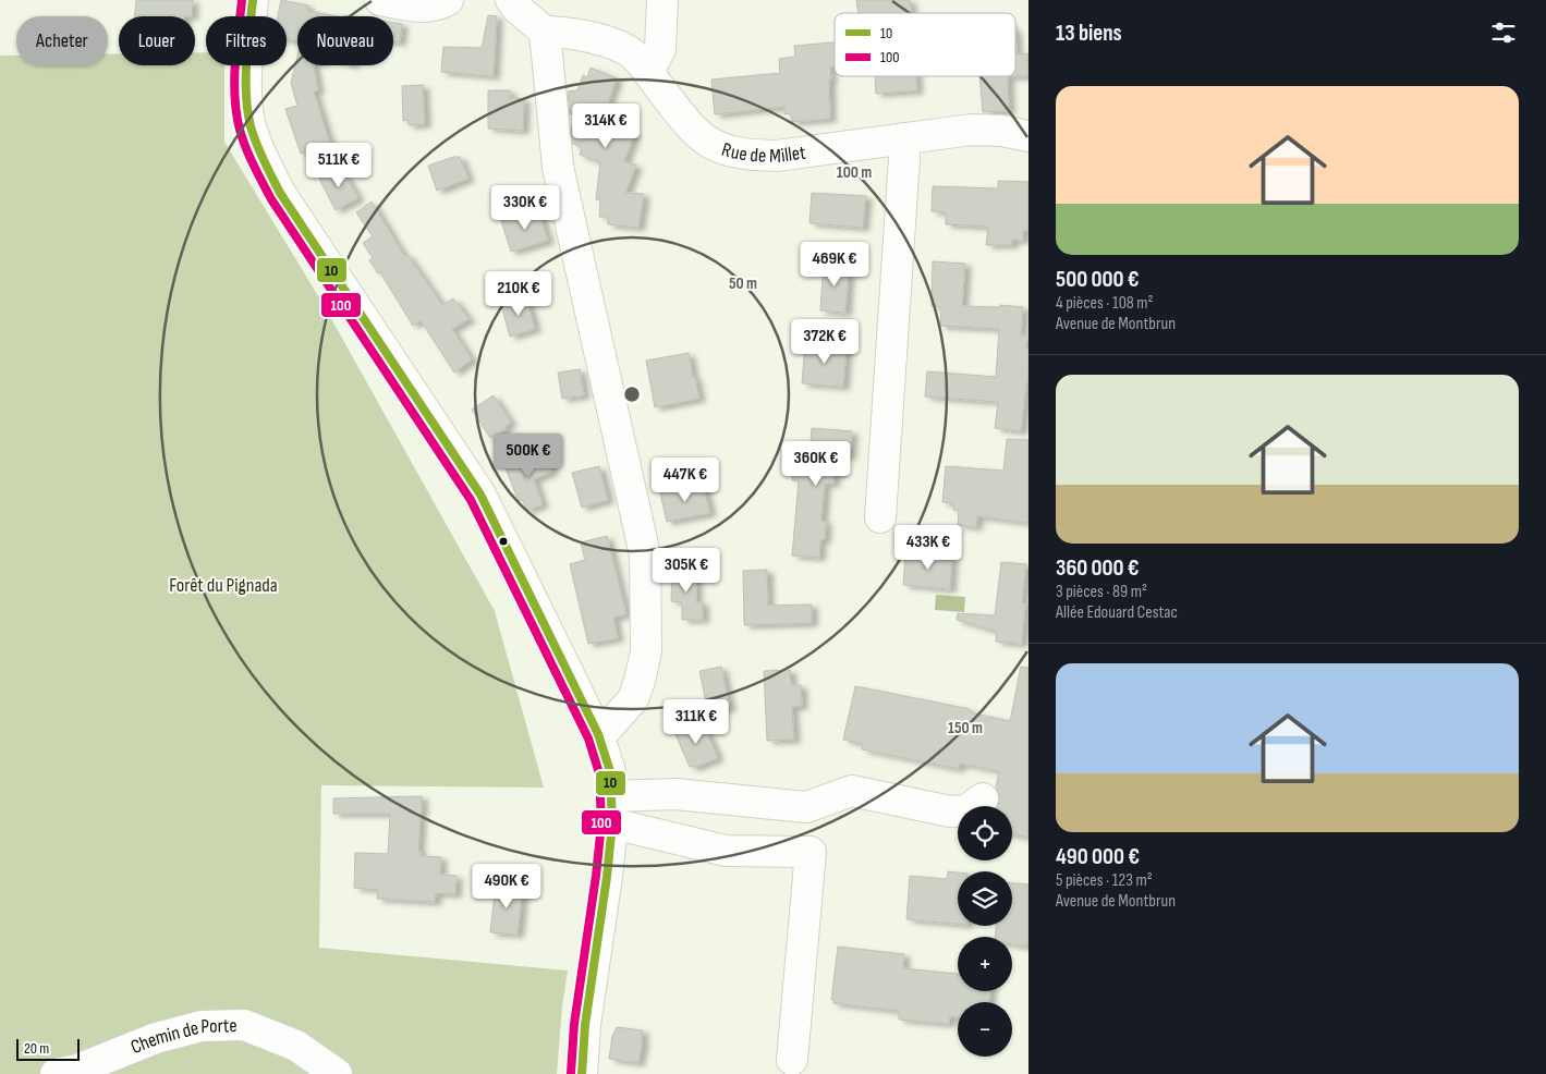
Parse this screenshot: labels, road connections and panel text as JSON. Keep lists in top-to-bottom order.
{
  "streets": {
    "street": ["Rue de Millet", "Chemin de Porte"]
  },
  "parks": ["Forêt du Pignada"],
  "lines": ["transit line 10", "transit line 100"],
  "legend": ["10", "100"],
  "scale_bar": "20 m",
  "page": {
    "heading": "13 biens",
    "chip": [
      "Acheter",
      "Louer",
      "Filtres",
      "Nouveau"
    ],
    "list": [
      {
        "name": "500 000 €",
        "note": "4 pièces · 108 m² · Avenue de Montbrun"
      },
      {
        "name": "360 000 €",
        "note": "3 pièces · 89 m² · Allée Edouard Cestac"
      },
      {
        "name": "490 000 €",
        "note": "5 pièces · 123 m² · Avenue de Montbrun"
      }
    ],
    "price": [
      "314K €",
      "511K €",
      "330K €",
      "469K €",
      "210K €",
      "372K €",
      "500K €",
      "360K €",
      "447K €",
      "433K €",
      "305K €",
      "311K €",
      "490K €"
    ],
    "map_buttons": ["+", "−"],
    "scale": "20 m"
  },
  "rings": ["100 m", "50 m", "150 m"]
}
